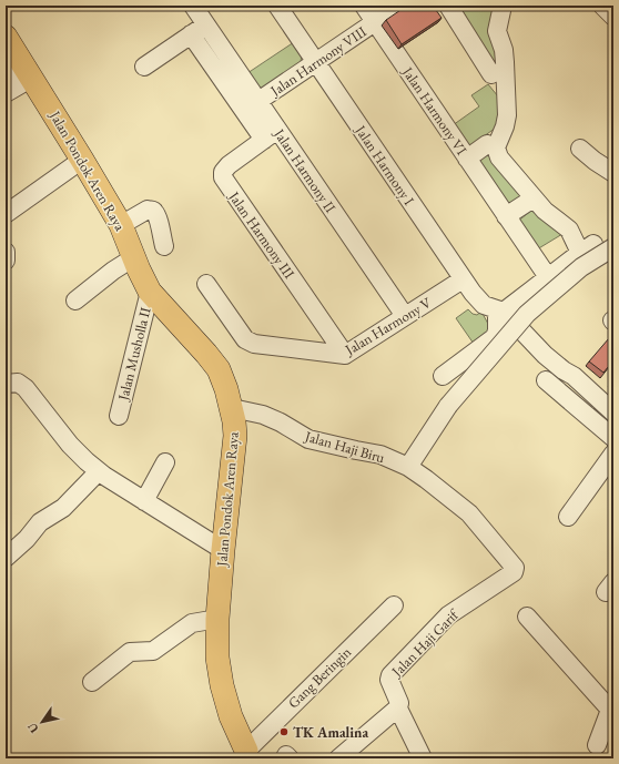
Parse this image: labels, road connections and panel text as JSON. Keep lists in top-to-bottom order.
{
  "streets": {
    "main road": ["Jalan Pondok Aren Raya"],
    "street": [
      "Jalan Harmony VIII",
      "Jalan Harmony VI",
      "Jalan Harmony I",
      "Jalan Harmony II",
      "Jalan Harmony III",
      "Jalan Harmony V",
      "Jalan Musholla II",
      "Jalan Haji Biru",
      "Jalan Haji Garif",
      "Gang Beringin"
    ]
  },
  "crossings": [
    ["Jalan Harmony VIII", "Jalan Harmony VI"],
    ["Jalan Harmony VIII", "Jalan Harmony I"],
    ["Jalan Harmony VIII", "Jalan Harmony II"],
    ["Jalan Harmony I", "Jalan Harmony V"],
    ["Jalan Pondok Aren Raya", "Jalan Musholla II"],
    ["Jalan Pondok Aren Raya", "Jalan Haji Biru"],
    ["Jalan Pondok Aren Raya", "Gang Beringin"],
    ["Jalan Harmony II", "Jalan Harmony III"],
    ["Jalan Harmony II", "Jalan Harmony V"],
    ["Jalan Harmony III", "Jalan Harmony V"],
    ["Jalan Haji Biru", "Jalan Haji Garif"]
  ],
  "places": ["TK Amalina"],
  "north": "bottom left"
}
